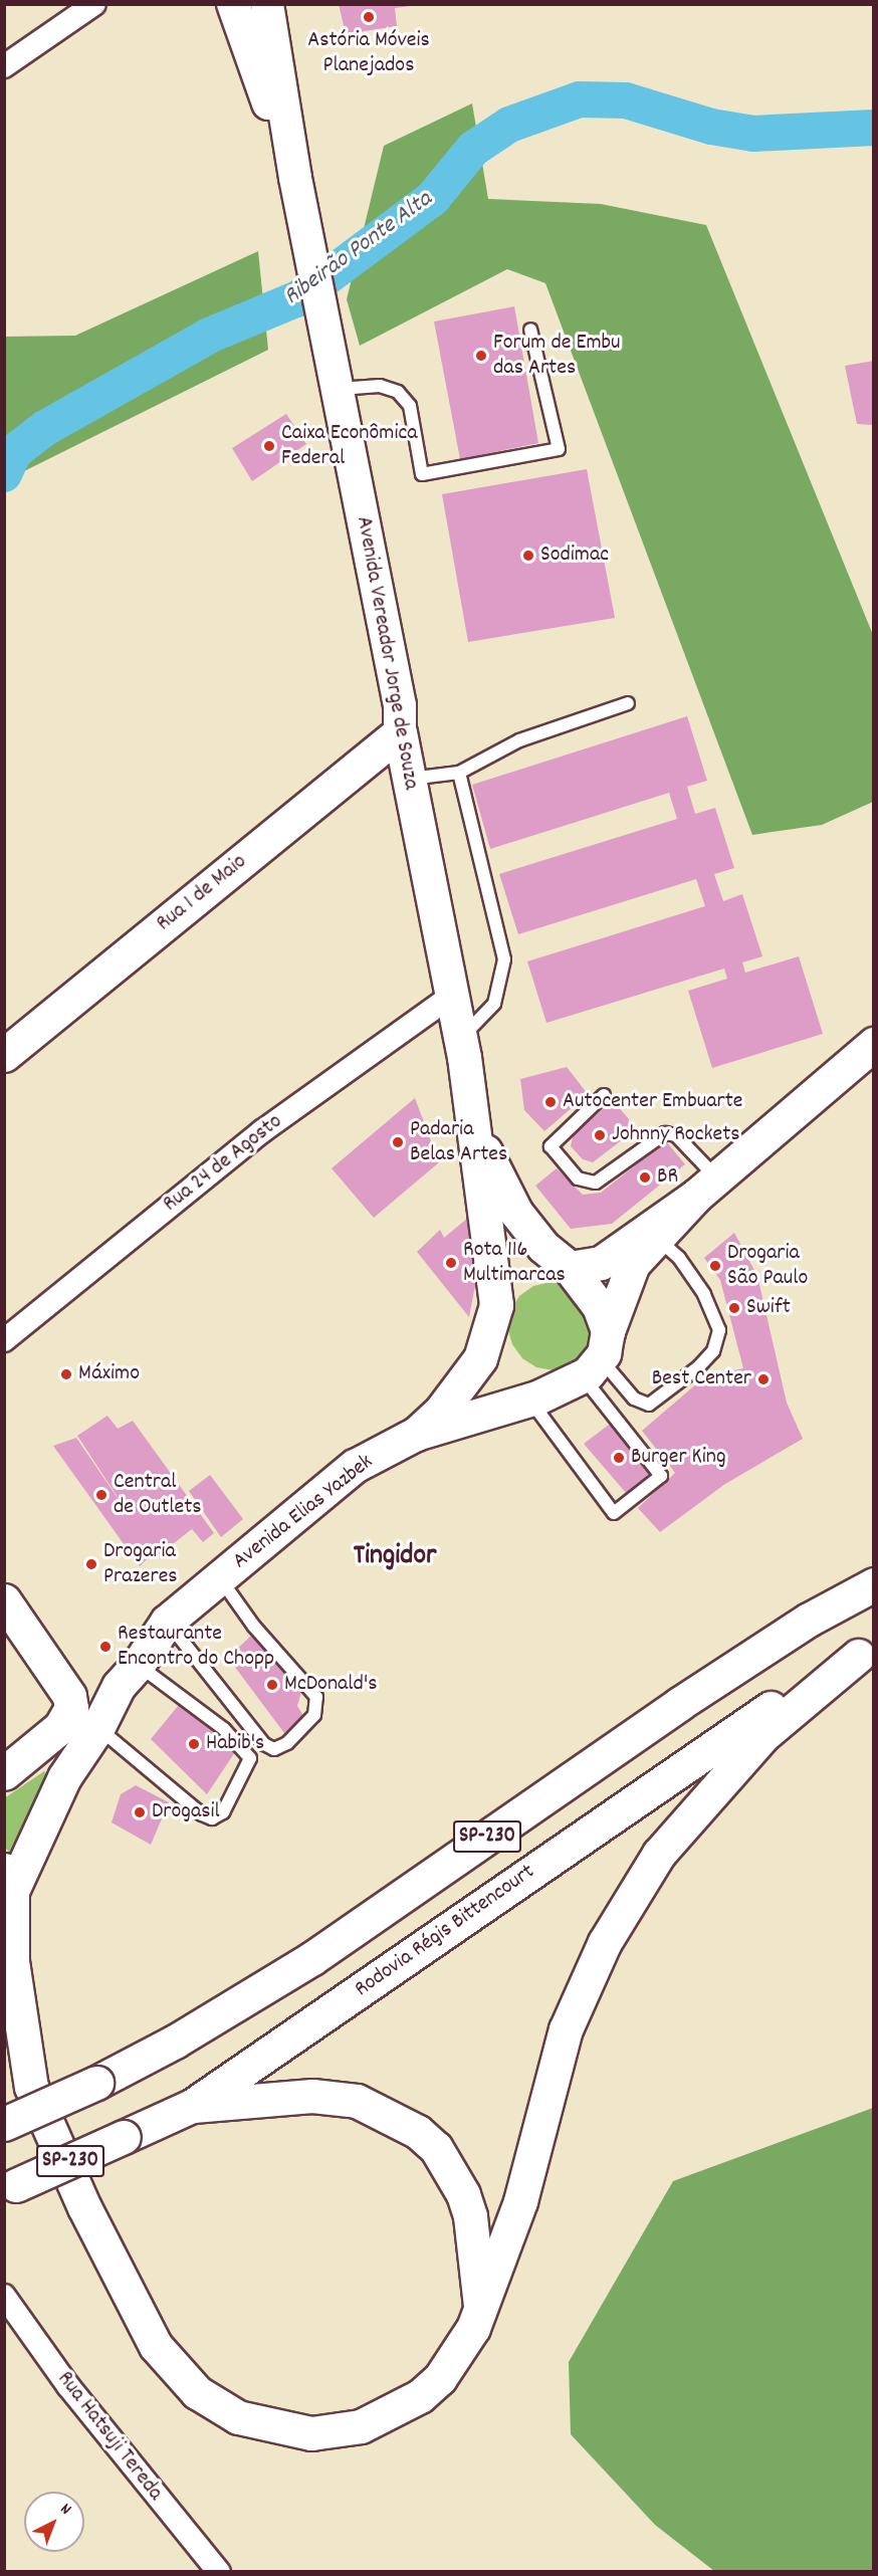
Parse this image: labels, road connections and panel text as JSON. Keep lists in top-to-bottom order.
{
  "streets": {
    "main road": [
      "Avenida Vereador Jorge de Souza",
      "Rua 1 de Maio",
      "Avenida Elias Yazbek",
      "SP-230",
      "Rodovia Régis Bittencourt"
    ],
    "street": ["Rua 24 de Agosto", "Rua Hatsuji Tereda"]
  },
  "crossings": [
    ["Avenida Vereador Jorge de Souza", "Rua 1 de Maio"],
    ["Avenida Vereador Jorge de Souza", "Rua 24 de Agosto"],
    ["Avenida Vereador Jorge de Souza", "Avenida Elias Yazbek"]
  ],
  "districts": ["Tingidor"],
  "water": ["Ribeirão Ponte Alta"],
  "places": [
    "Astória Móveis Planejados",
    "Forum de Embu das Artes",
    "Caixa Econômica Federal",
    "Sodimac",
    "Autocenter Embuarte",
    "Johnny Rockets",
    "Padaria Belas Artes",
    "BR",
    "Rota 116 Multimarcas",
    "Drogaria São Paulo",
    "Swift",
    "Máximo",
    "Best Center",
    "Burger King",
    "Central de Outlets",
    "Drogaria Prazeres",
    "Restaurante Encontro do Chopp",
    "McDonald's",
    "Habib's",
    "Drogasil"
  ],
  "north": "top right"
}
